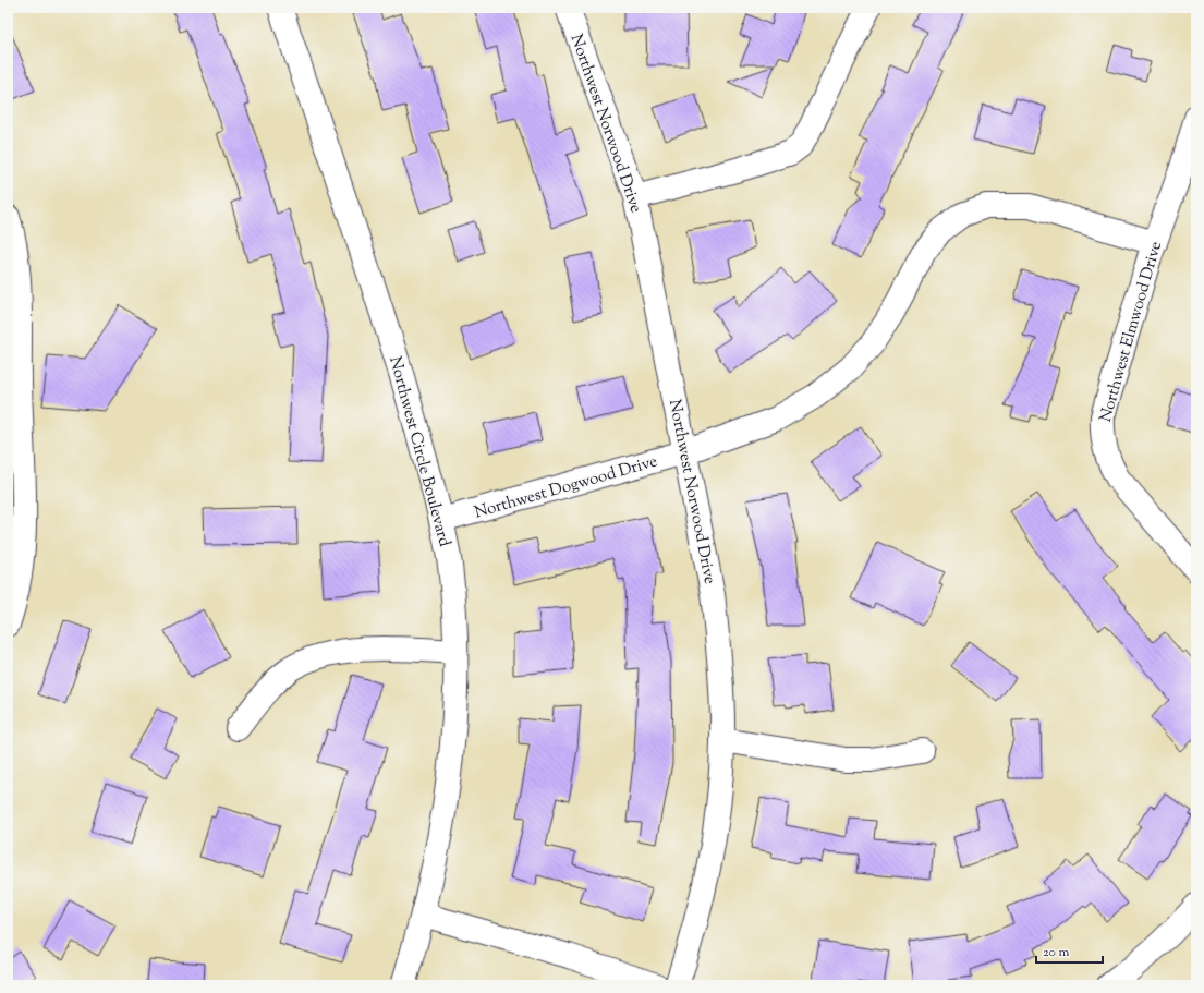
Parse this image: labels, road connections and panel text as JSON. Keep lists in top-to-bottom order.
{
  "streets": {
    "street": [
      "Northwest Norwood Drive",
      "Northwest Elmwood Drive",
      "Northwest Circle Boulevard",
      "Northwest Dogwood Drive"
    ]
  },
  "crossings": [
    ["Northwest Norwood Drive", "Northwest Dogwood Drive"],
    ["Northwest Elmwood Drive", "Northwest Dogwood Drive"],
    ["Northwest Circle Boulevard", "Northwest Dogwood Drive"]
  ],
  "scale_bar": "20 m"
}
